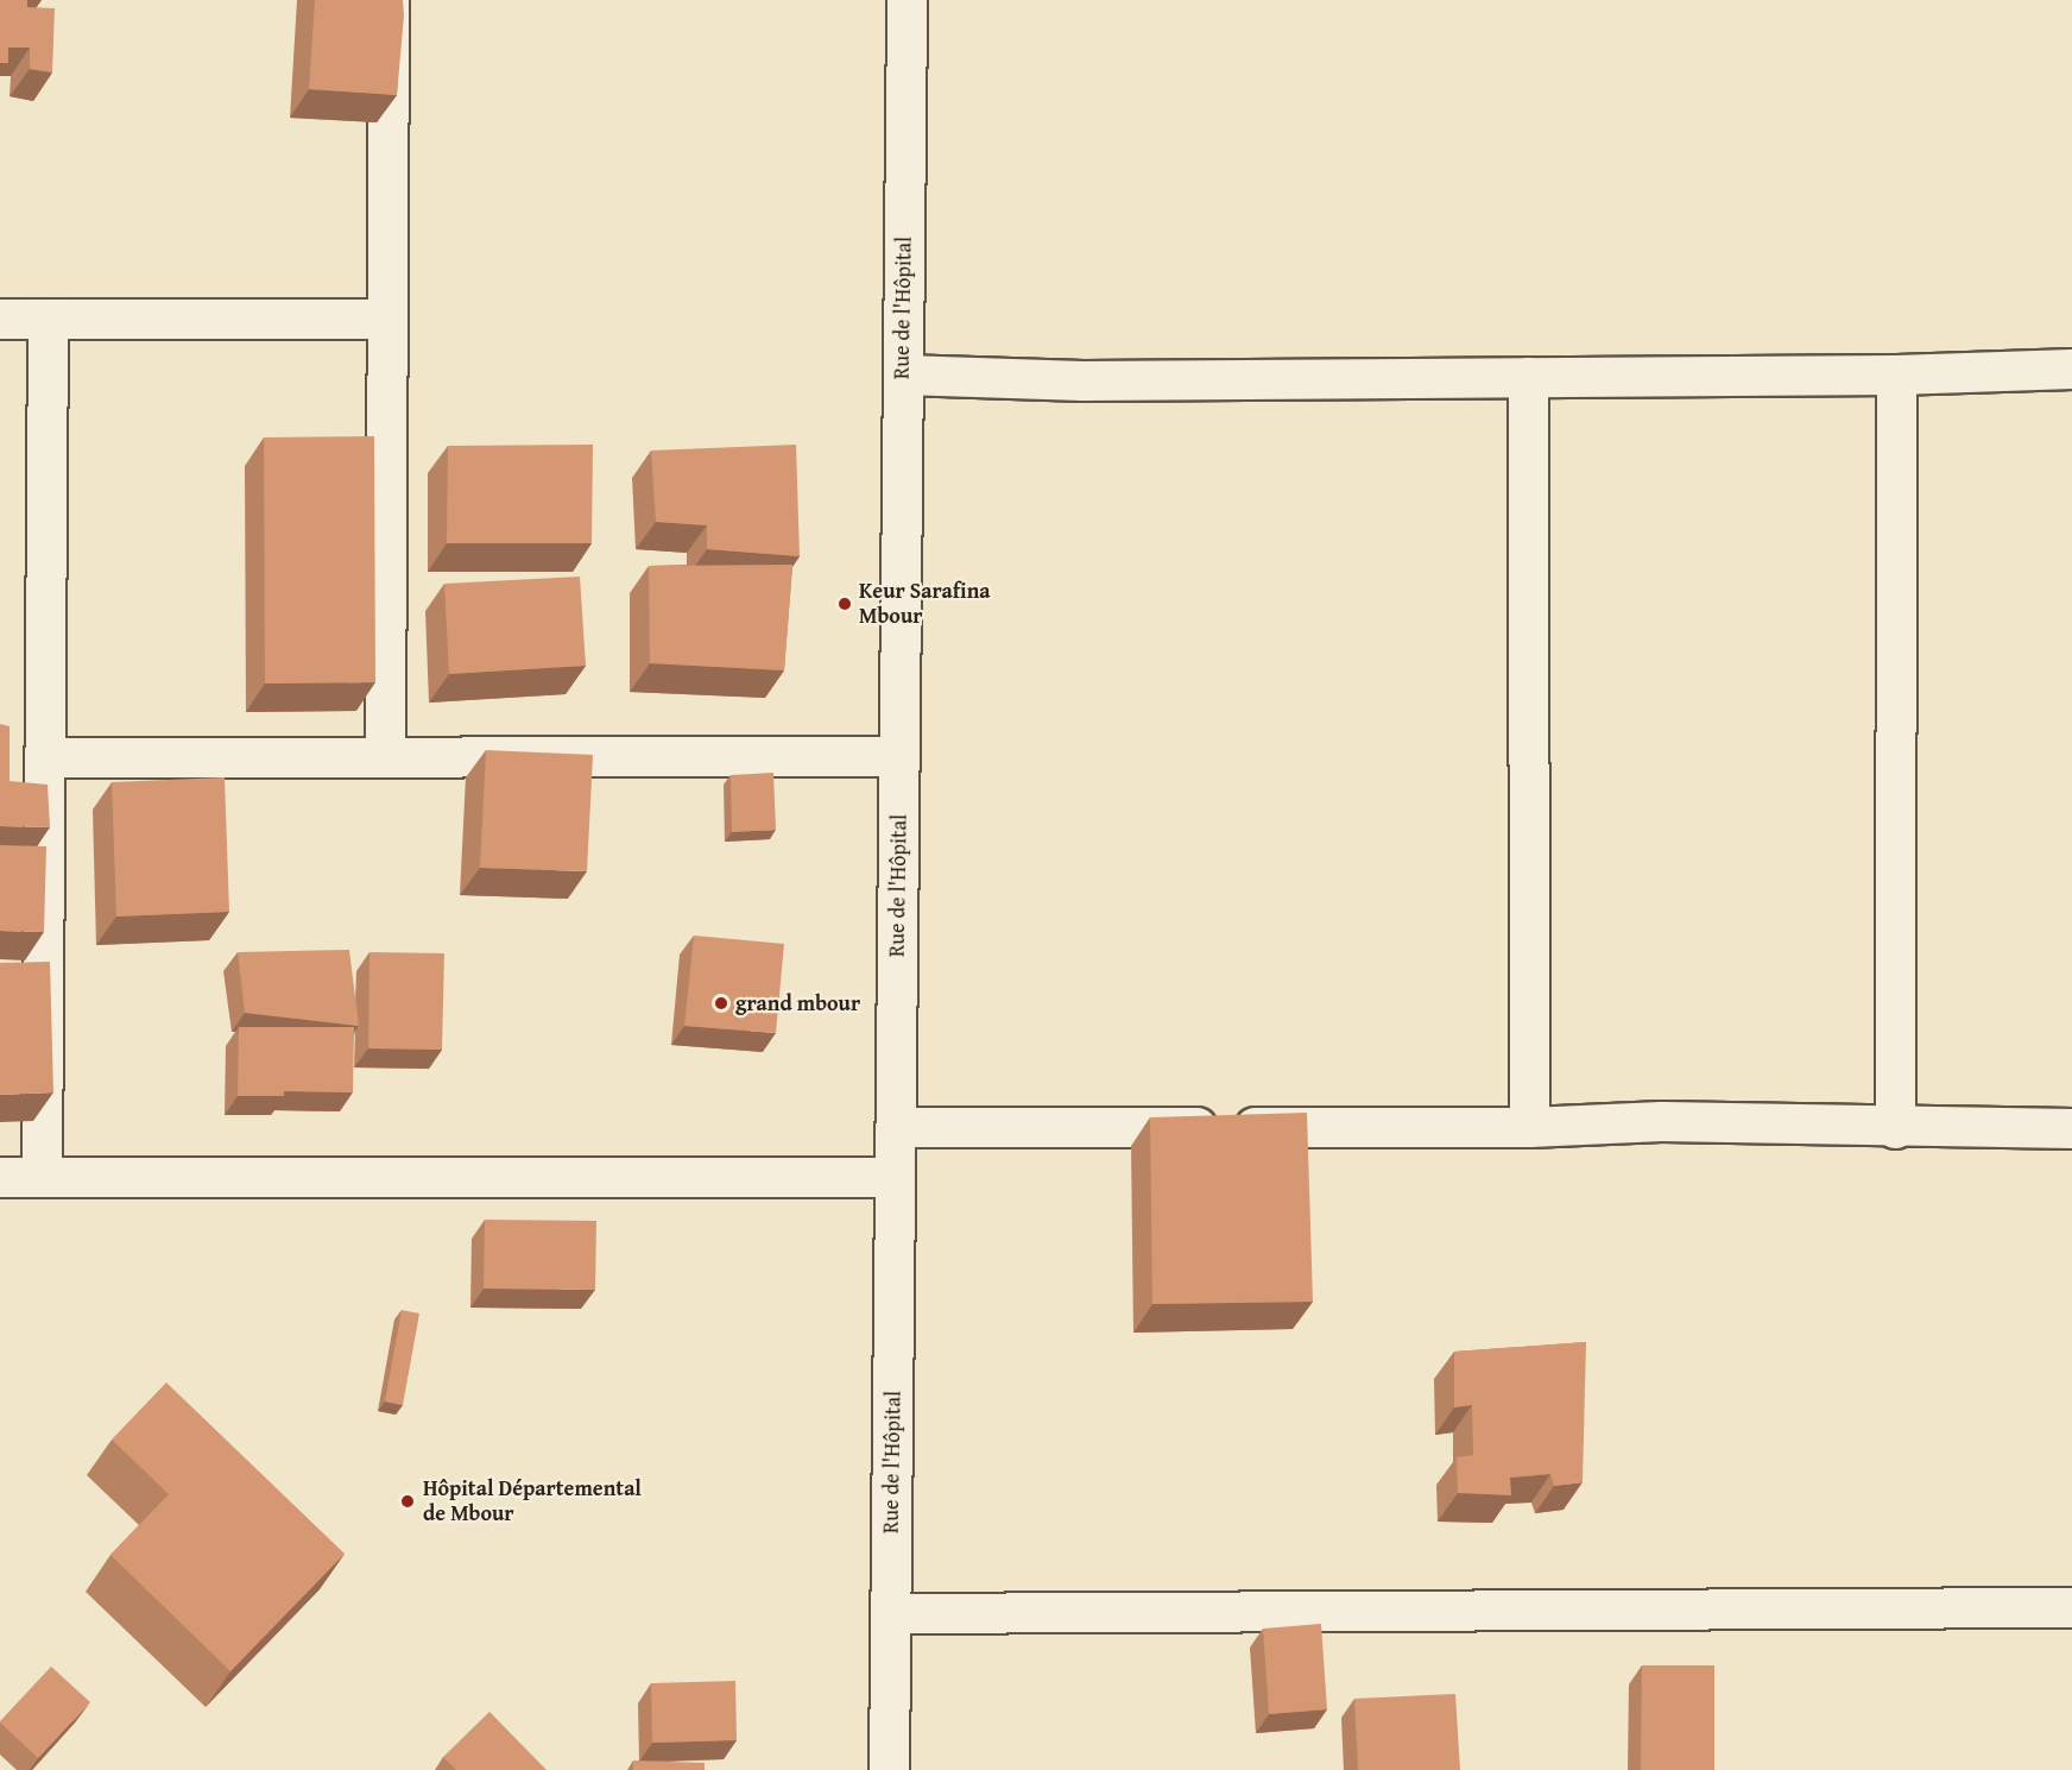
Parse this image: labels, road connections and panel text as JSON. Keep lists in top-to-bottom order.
{
  "streets": {
    "street": ["Rue de l'Hôpital"]
  },
  "places": ["Keur Sarafina Mbour", "grand mbour", "Hôpital Départemental de Mbour"]
}
